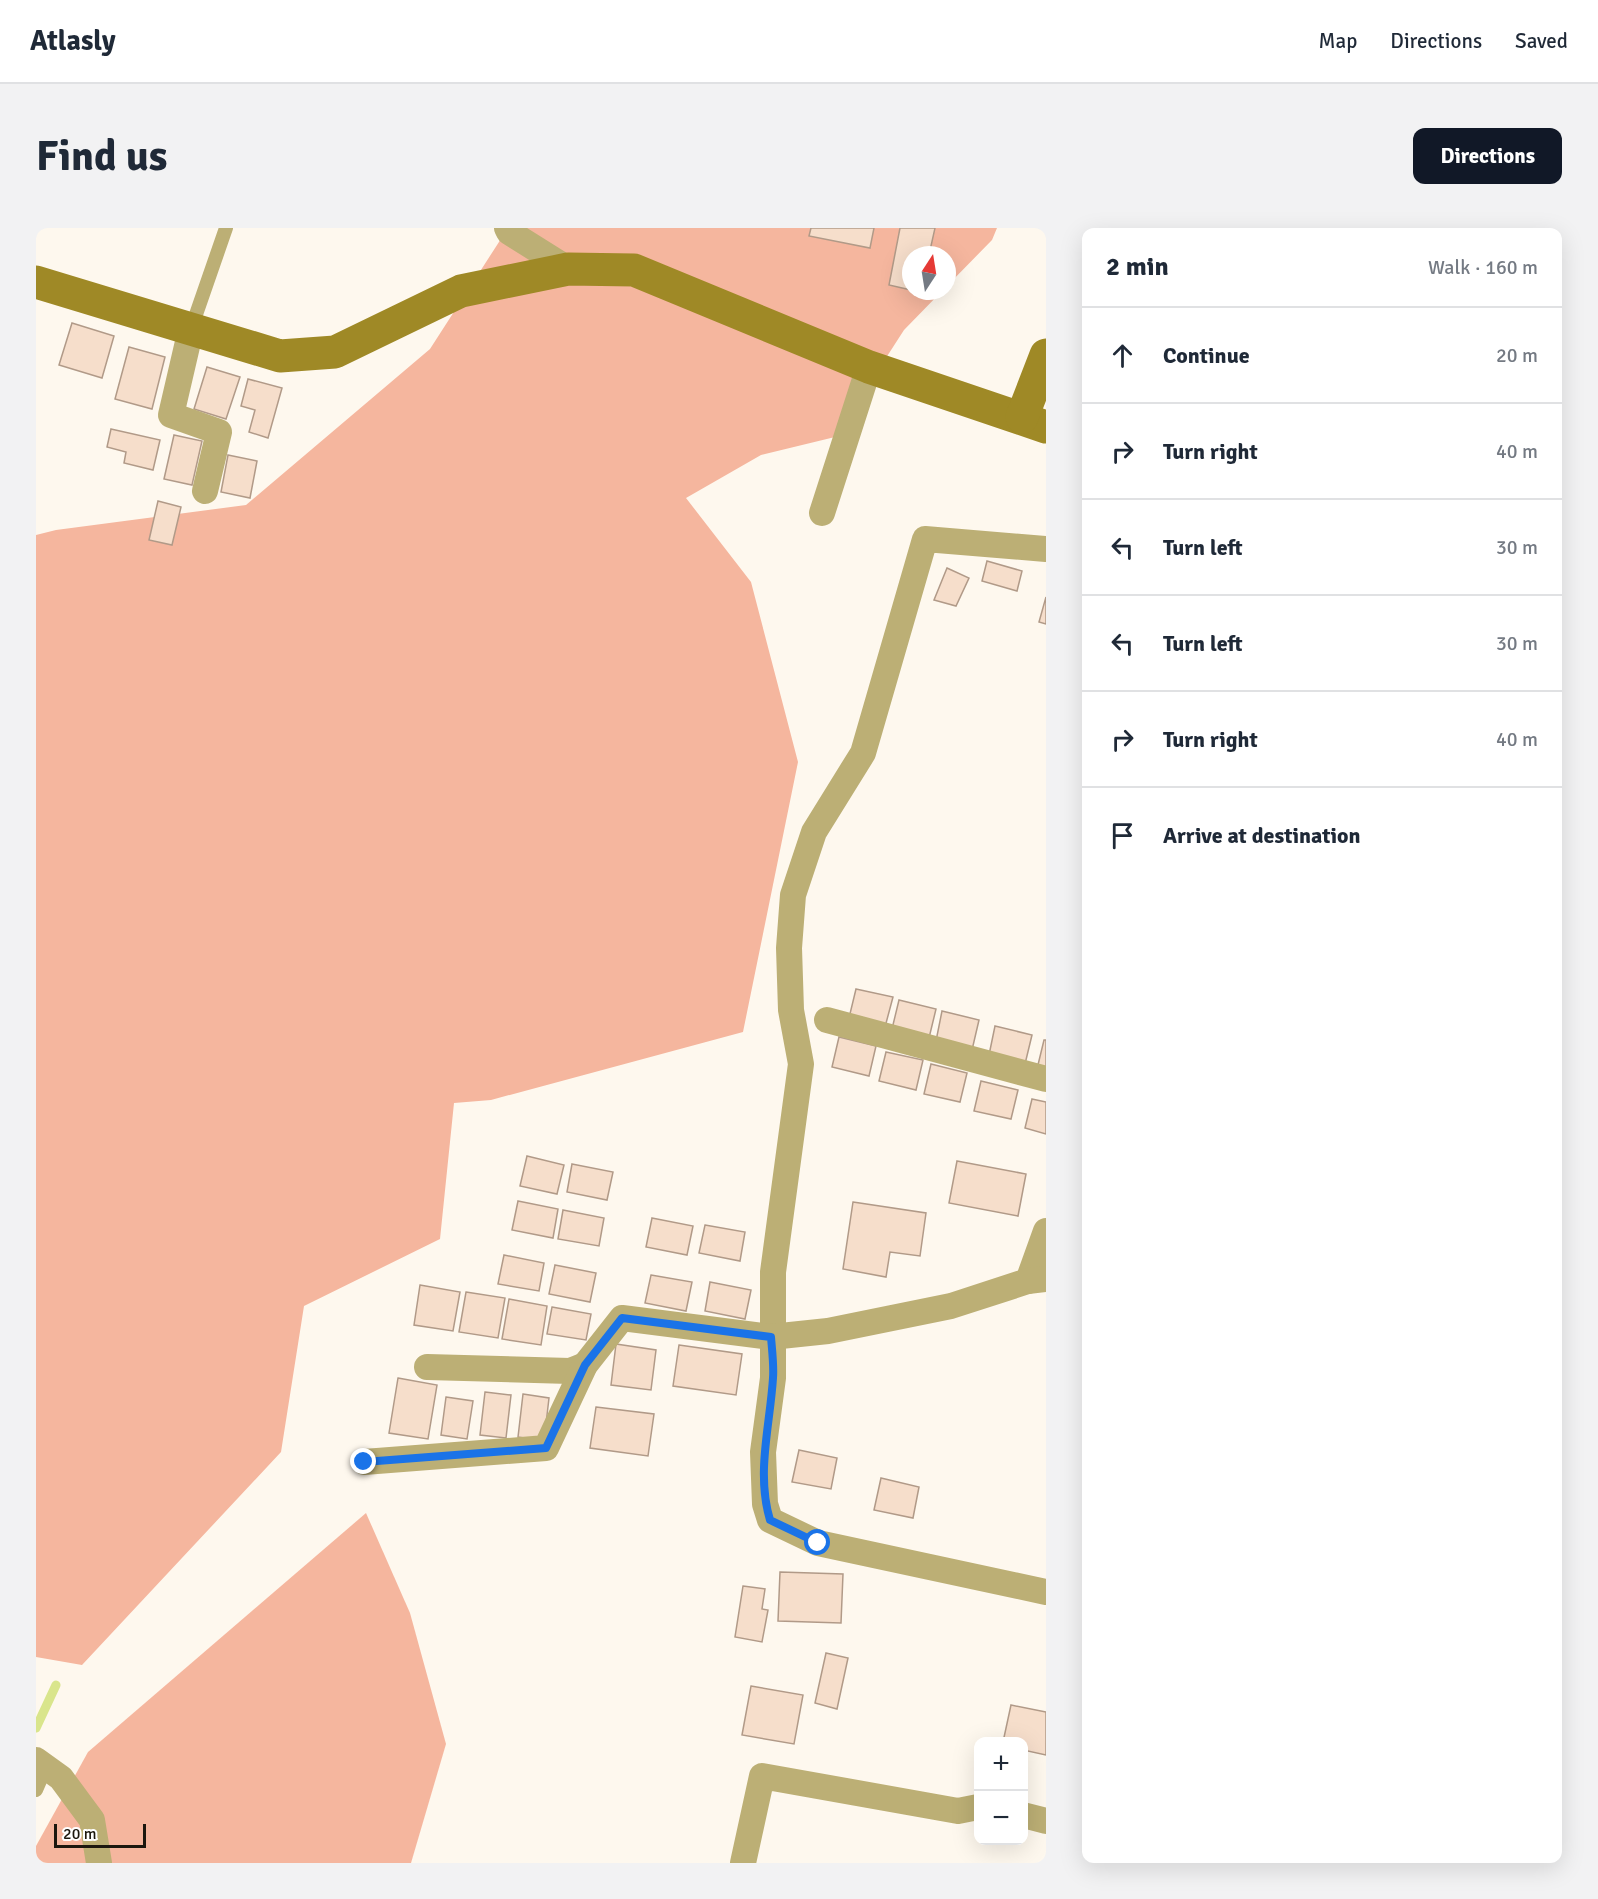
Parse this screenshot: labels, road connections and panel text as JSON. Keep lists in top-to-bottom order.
{
  "scale_bar": "20 m",
  "north": "top",
  "page": {
    "header": "Atlasly",
    "nav": ["Map", "Directions", "Saved"],
    "buttons": "Directions",
    "title": "Find us",
    "heading": ["2 min", "Walk · 160 m"],
    "list": [
      ["Continue", "20 m"],
      ["Turn right", "40 m"],
      ["Turn left", "30 m"],
      ["Turn left", "30 m"],
      ["Turn right", "40 m"],
      "Arrive at destination"
    ],
    "map_buttons": ["+", "−"],
    "scale": "20 m"
  }
}
